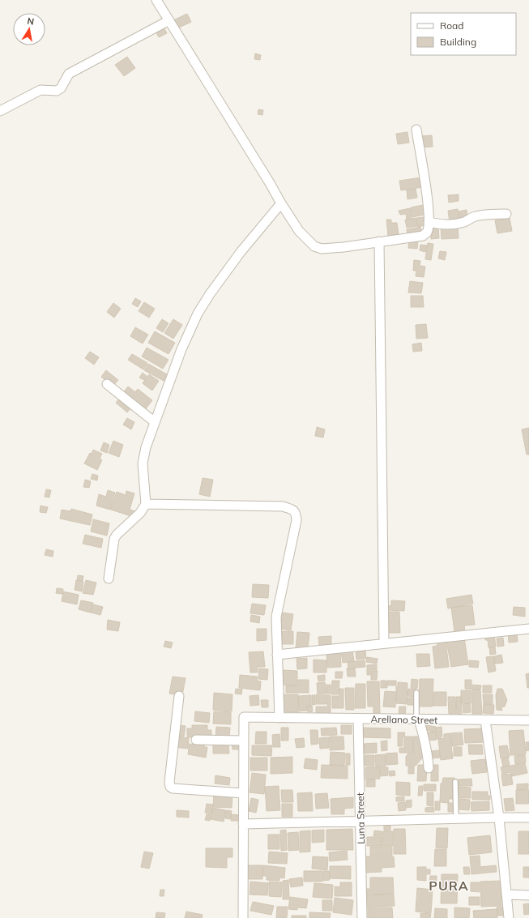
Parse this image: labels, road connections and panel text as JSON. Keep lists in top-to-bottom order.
{
  "streets": {
    "street": ["Arellano Street", "Luna Street"]
  },
  "crossings": [
    ["Arellano Street", "Luna Street"]
  ],
  "districts": ["PURA"],
  "legend": ["Road", "Building"],
  "north": "top"
}
